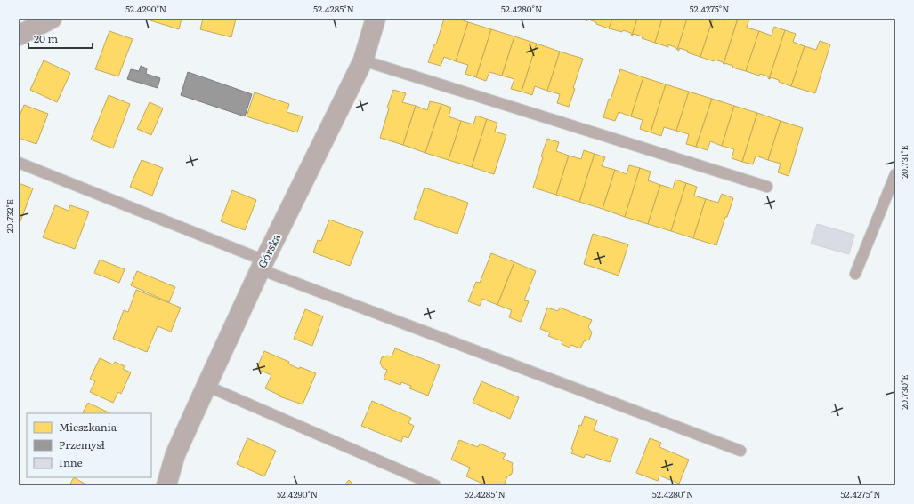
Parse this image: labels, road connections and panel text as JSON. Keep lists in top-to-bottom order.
{
  "streets": {
    "street": ["Górska"]
  },
  "legend": ["Mieszkania", "Przemysł", "Inne"],
  "scale_bar": "20 m",
  "coordinates": [
    "52.4290°N",
    "52.4285°N",
    "52.4280°N",
    "52.4275°N",
    "20.731°E",
    "20.732°E",
    "20.730°E"
  ]
}
